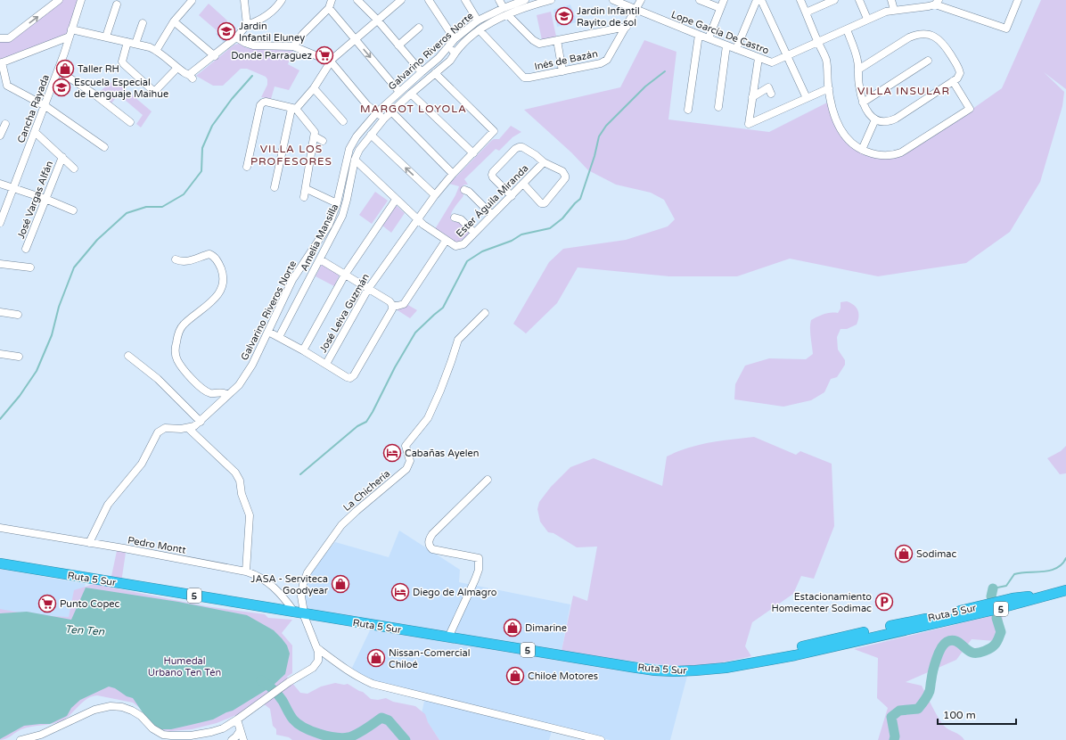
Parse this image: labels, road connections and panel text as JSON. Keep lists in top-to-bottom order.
{
  "streets": {
    "highway": ["Ruta 5 Sur", "5"],
    "street": [
      "Lope García De Castro",
      "Galvarino Riveros Norte",
      "Inés de Bazán",
      "Cancha Rayada",
      "José Vargas Alfán",
      "Ester Águila Miranda",
      "Amelia Mansilla",
      "José Leiva Guzmán",
      "La Chichería",
      "Pedro Montt"
    ]
  },
  "crossings": [
    ["Lope García De Castro", "Inés de Bazán"],
    ["Inés de Bazán", "Amelia Mansilla"],
    ["Ester Águila Miranda", "Amelia Mansilla"],
    ["Ester Águila Miranda", "José Leiva Guzmán"],
    ["Amelia Mansilla", "José Leiva Guzmán"],
    ["La Chichería", "Pedro Montt"],
    ["La Chichería", "Ruta 5 Sur"],
    ["Pedro Montt", "Ruta 5 Sur"]
  ],
  "districts": ["VILLA INSULAR", "MARGOT LOYOLA", "VILLA LOS PROFESORES"],
  "water": ["Ten Ten"],
  "parks": ["Humedal Urbano Ten Tén"],
  "places": {
    "school or university": ["Jardin Infantil Rayito de sol", "Jardin Infantil Eluney", "Escuela Especial de Lenguaje Maihue"],
    "supermarket": ["Donde Parraguez", "Punto Copec"],
    "shop": [
      "Taller RH",
      "Sodimac",
      "JASA - Serviteca Goodyear",
      "Dimarine",
      "Nissan-Comercial Chiloé",
      "Chiloé Motores"
    ],
    "hotel": ["Cabañas Ayelen", "Diego de Almagro"],
    "parking": ["Estacionamiento Homecenter Sodimac"]
  },
  "scale_bar": "100 m"
}
